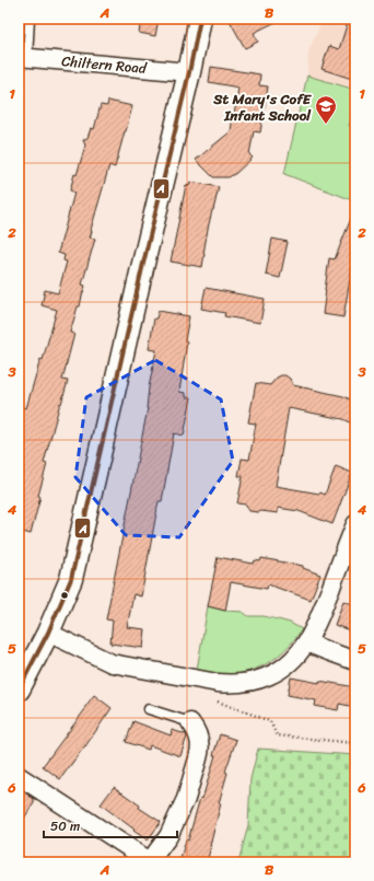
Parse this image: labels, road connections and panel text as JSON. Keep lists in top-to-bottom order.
{
  "streets": {
    "street": ["Chiltern Road"]
  },
  "places": {
    "school or university": ["St Mary's CofE Infant School"]
  },
  "lines": ["transit line A"],
  "scale_bar": "50 m",
  "grid": {
    "columns": ["A", "B"],
    "rows": [
      "1",
      "2",
      "3",
      "4",
      "5",
      "6"
    ]
  }
}
